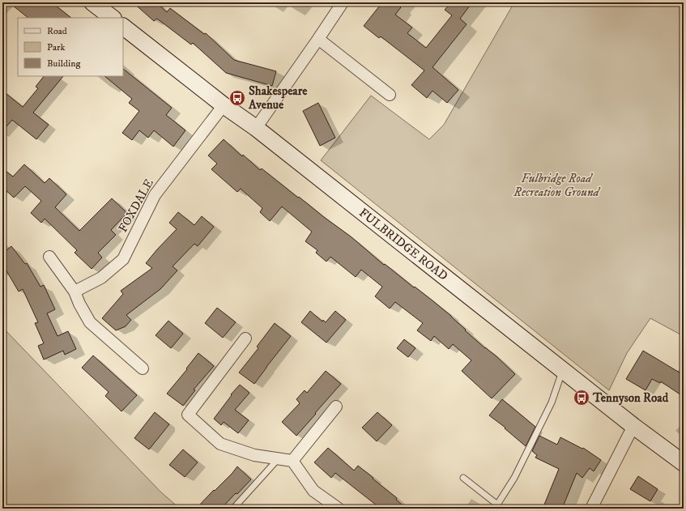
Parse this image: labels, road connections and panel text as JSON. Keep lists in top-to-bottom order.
{
  "streets": {
    "street": ["FOXDALE", "FULBRIDGE ROAD"]
  },
  "crossings": [
    ["FOXDALE", "FULBRIDGE ROAD"]
  ],
  "parks": ["Fulbridge Road Recreation Ground"],
  "places": {
    "bus stop": ["Shakespeare Avenue", "Tennyson Road"]
  },
  "legend": ["Road", "Park", "Building"]
}
